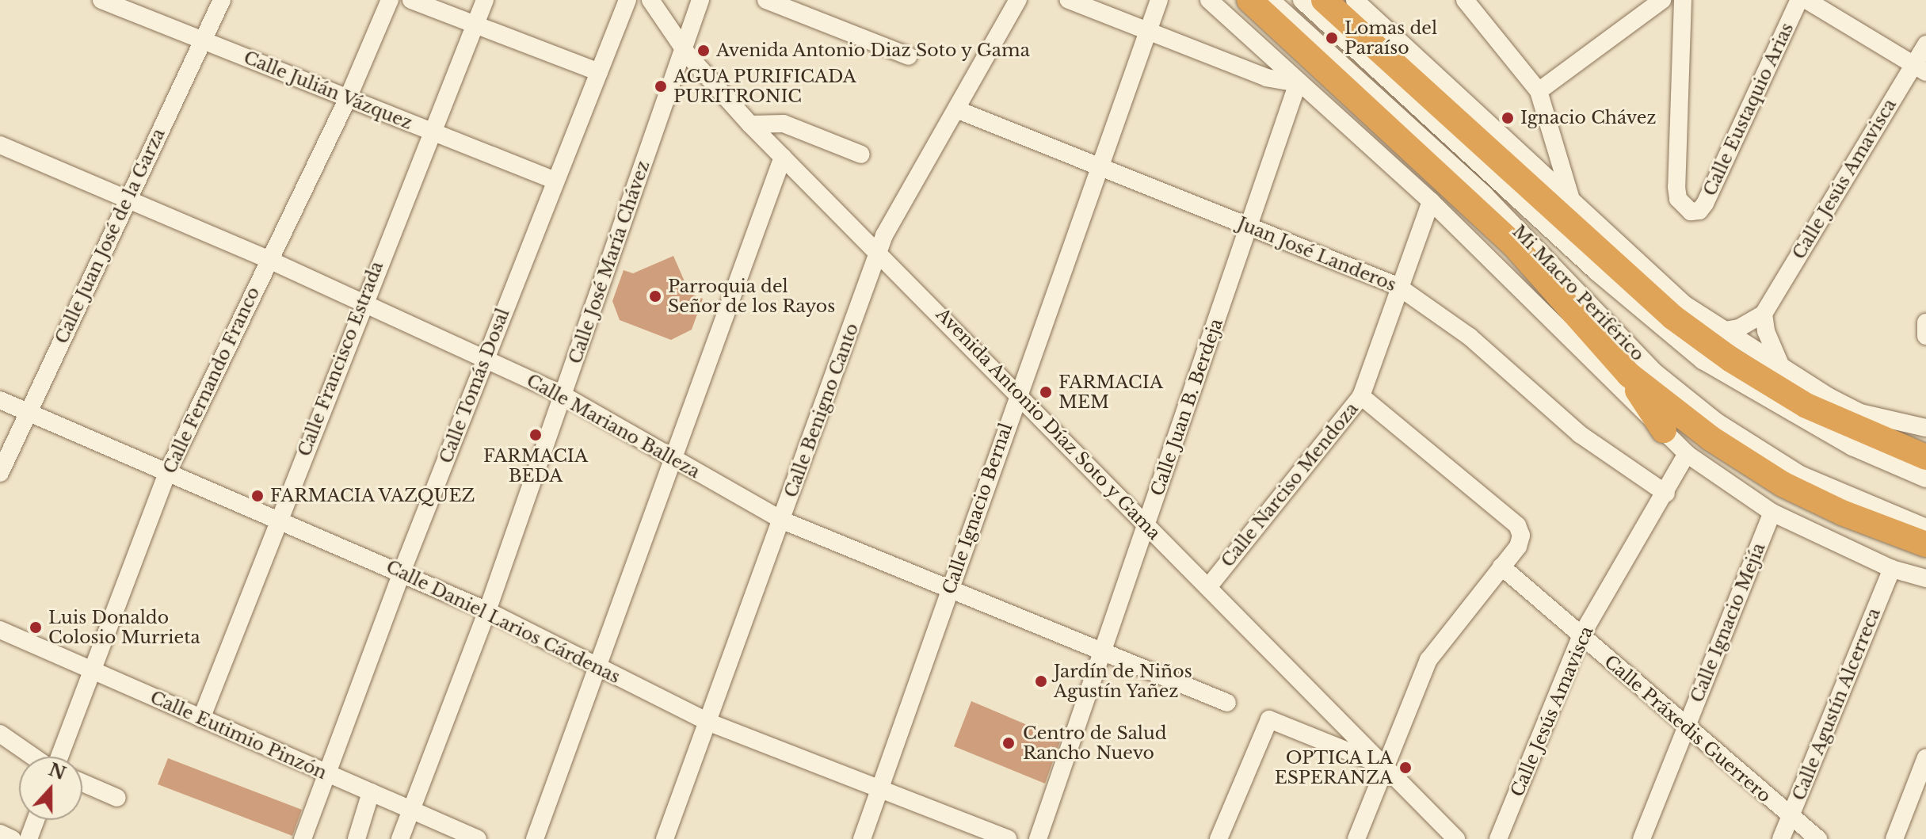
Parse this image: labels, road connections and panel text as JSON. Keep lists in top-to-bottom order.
{
  "streets": {
    "street": [
      "Calle Julián Vázquez",
      "Calle Eustaquio Arias",
      "Calle Jesús Amavisca",
      "Calle Juan José de la Garza",
      "Juan José Landeros",
      "Calle José María Chávez",
      "Mi Macro Periférico",
      "Calle Francisco Estrada",
      "Calle Fernando Franco",
      "Calle Tomás Dosal",
      "Calle Juan B. Berdeja",
      "Calle Benigno Canto",
      "Avenida Antonio Díaz Soto y Gama",
      "Calle Mariano Balleza",
      "Calle Narciso Mendoza",
      "Calle Ignacio Bernal",
      "Calle Daniel Larios Cárdenas",
      "Calle Ignacio Mejía",
      "Calle Agustín Alcerreca",
      "Calle Práxedis Guerrero",
      "Calle Eutimio Pinzón"
    ]
  },
  "crossings": [
    ["Calle Julián Vázquez", "Calle Juan José de la Garza"],
    ["Calle Julián Vázquez", "Calle Francisco Estrada"],
    ["Calle Julián Vázquez", "Calle Fernando Franco"],
    ["Calle Julián Vázquez", "Calle Tomás Dosal"],
    ["Calle Jesús Amavisca", "Juan José Landeros"],
    ["Calle Jesús Amavisca", "Calle Práxedis Guerrero"],
    ["Calle Juan José de la Garza", "Calle Mariano Balleza"],
    ["Calle Juan José de la Garza", "Calle Daniel Larios Cárdenas"],
    ["Juan José Landeros", "Calle Juan B. Berdeja"],
    ["Juan José Landeros", "Calle Benigno Canto"],
    ["Juan José Landeros", "Calle Narciso Mendoza"],
    ["Juan José Landeros", "Calle Ignacio Bernal"],
    ["Calle José María Chávez", "Avenida Antonio Díaz Soto y Gama"],
    ["Calle José María Chávez", "Calle Mariano Balleza"],
    ["Calle José María Chávez", "Calle Daniel Larios Cárdenas"],
    ["Calle José María Chávez", "Calle Eutimio Pinzón"],
    ["Calle Francisco Estrada", "Calle Mariano Balleza"],
    ["Calle Francisco Estrada", "Calle Daniel Larios Cárdenas"],
    ["Calle Francisco Estrada", "Calle Eutimio Pinzón"],
    ["Calle Fernando Franco", "Calle Mariano Balleza"],
    ["Calle Fernando Franco", "Calle Daniel Larios Cárdenas"],
    ["Calle Fernando Franco", "Calle Eutimio Pinzón"],
    ["Calle Tomás Dosal", "Calle Mariano Balleza"],
    ["Calle Tomás Dosal", "Calle Daniel Larios Cárdenas"],
    ["Calle Tomás Dosal", "Calle Eutimio Pinzón"],
    ["Calle Juan B. Berdeja", "Avenida Antonio Díaz Soto y Gama"],
    ["Calle Juan B. Berdeja", "Calle Mariano Balleza"],
    ["Calle Benigno Canto", "Avenida Antonio Díaz Soto y Gama"],
    ["Calle Benigno Canto", "Calle Mariano Balleza"],
    ["Calle Benigno Canto", "Calle Daniel Larios Cárdenas"],
    ["Avenida Antonio Díaz Soto y Gama", "Calle Narciso Mendoza"],
    ["Avenida Antonio Díaz Soto y Gama", "Calle Ignacio Bernal"],
    ["Calle Mariano Balleza", "Calle Ignacio Bernal"],
    ["Calle Ignacio Bernal", "Calle Daniel Larios Cárdenas"],
    ["Calle Ignacio Mejía", "Calle Práxedis Guerrero"],
    ["Calle Agustín Alcerreca", "Calle Práxedis Guerrero"]
  ],
  "places": [
    "Lomas del Paraíso",
    "Avenida Antonio Diaz Soto y Gama",
    "AGUA PURIFICADA PURITRONIC",
    "Ignacio Chávez",
    "Parroquia del Señor de los Rayos",
    "FARMACIA MEM",
    "FARMACIA BEDA",
    "FARMACIA VAZQUEZ",
    "Luis Donaldo Colosio Murrieta",
    "Jardín de Niños Agustín Yañez",
    "Centro de Salud Rancho Nuevo",
    "OPTICA LA ESPERANZA"
  ],
  "north": "top"
}
